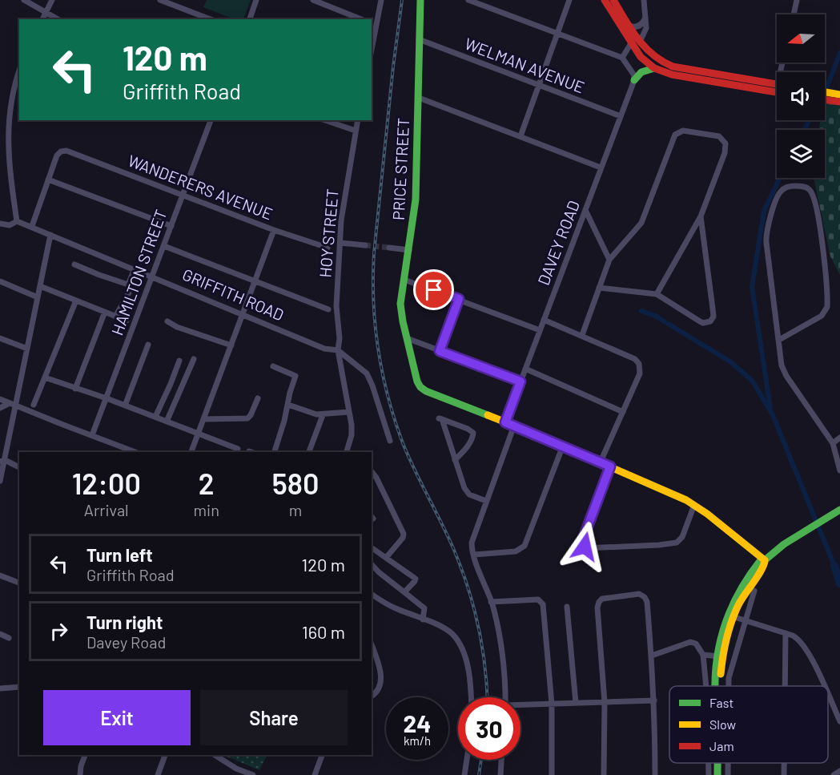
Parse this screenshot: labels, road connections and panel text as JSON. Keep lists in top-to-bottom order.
{
  "streets": {
    "main road": ["PRICE STREET"],
    "street": [
      "WELMAN AVENUE",
      "WANDERERS AVENUE",
      "HOY STREET",
      "DAVEY ROAD",
      "HAMILTON STREET",
      "GRIFFITH ROAD"
    ]
  },
  "crossings": [
    ["WELMAN AVENUE", "PRICE STREET"],
    ["WELMAN AVENUE", "DAVEY ROAD"],
    ["WANDERERS AVENUE", "HAMILTON STREET"],
    ["HOY STREET", "GRIFFITH ROAD"],
    ["HAMILTON STREET", "GRIFFITH ROAD"]
  ],
  "legend": ["Fast", "Slow", "Jam"],
  "north": "left",
  "page": {
    "turn": ["120 m", "Griffith Road"],
    "eta": [
      "12:00",
      "Arrival",
      "2",
      "min",
      "580",
      "m"
    ],
    "list": [
      {
        "name": "Turn left",
        "note": "Griffith Road",
        "value": "120 m"
      },
      {
        "name": "Turn right",
        "note": "Davey Road",
        "value": "160 m"
      }
    ],
    "buttons": ["Exit", "Share"],
    "speed": "24 km/h",
    "limit": "30"
  }
}
